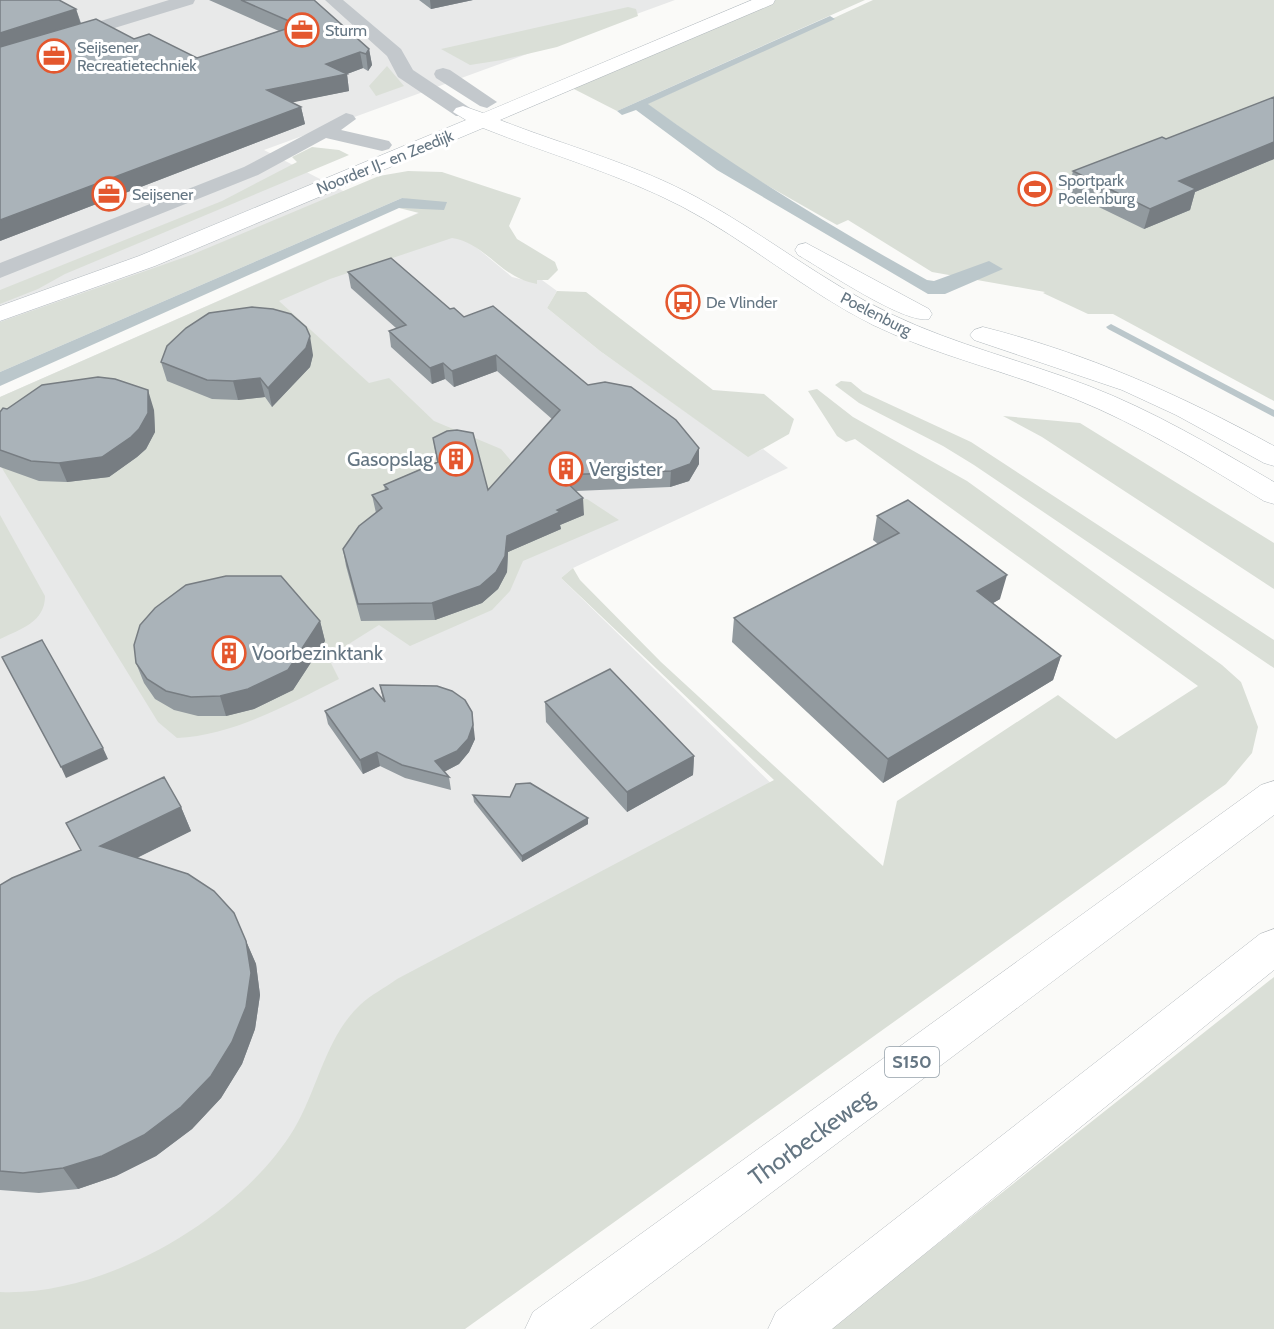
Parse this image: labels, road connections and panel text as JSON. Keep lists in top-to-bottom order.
{
  "streets": {
    "street": [
      "Noorder IJ- en Zeedijk",
      "Poelenburg",
      "S150",
      "Thorbeckeweg"
    ]
  },
  "crossings": [
    ["Noorder IJ- en Zeedijk", "Poelenburg"]
  ],
  "places": {
    "office": ["Sturm", "Seijsener Recreatietechniek", "Seijsener"],
    "sports": ["Sportpark Poelenburg"],
    "bus stop": ["De Vlinder"],
    "building": ["Gasopslag", "Vergister", "Voorbezinktank"]
  }
}
